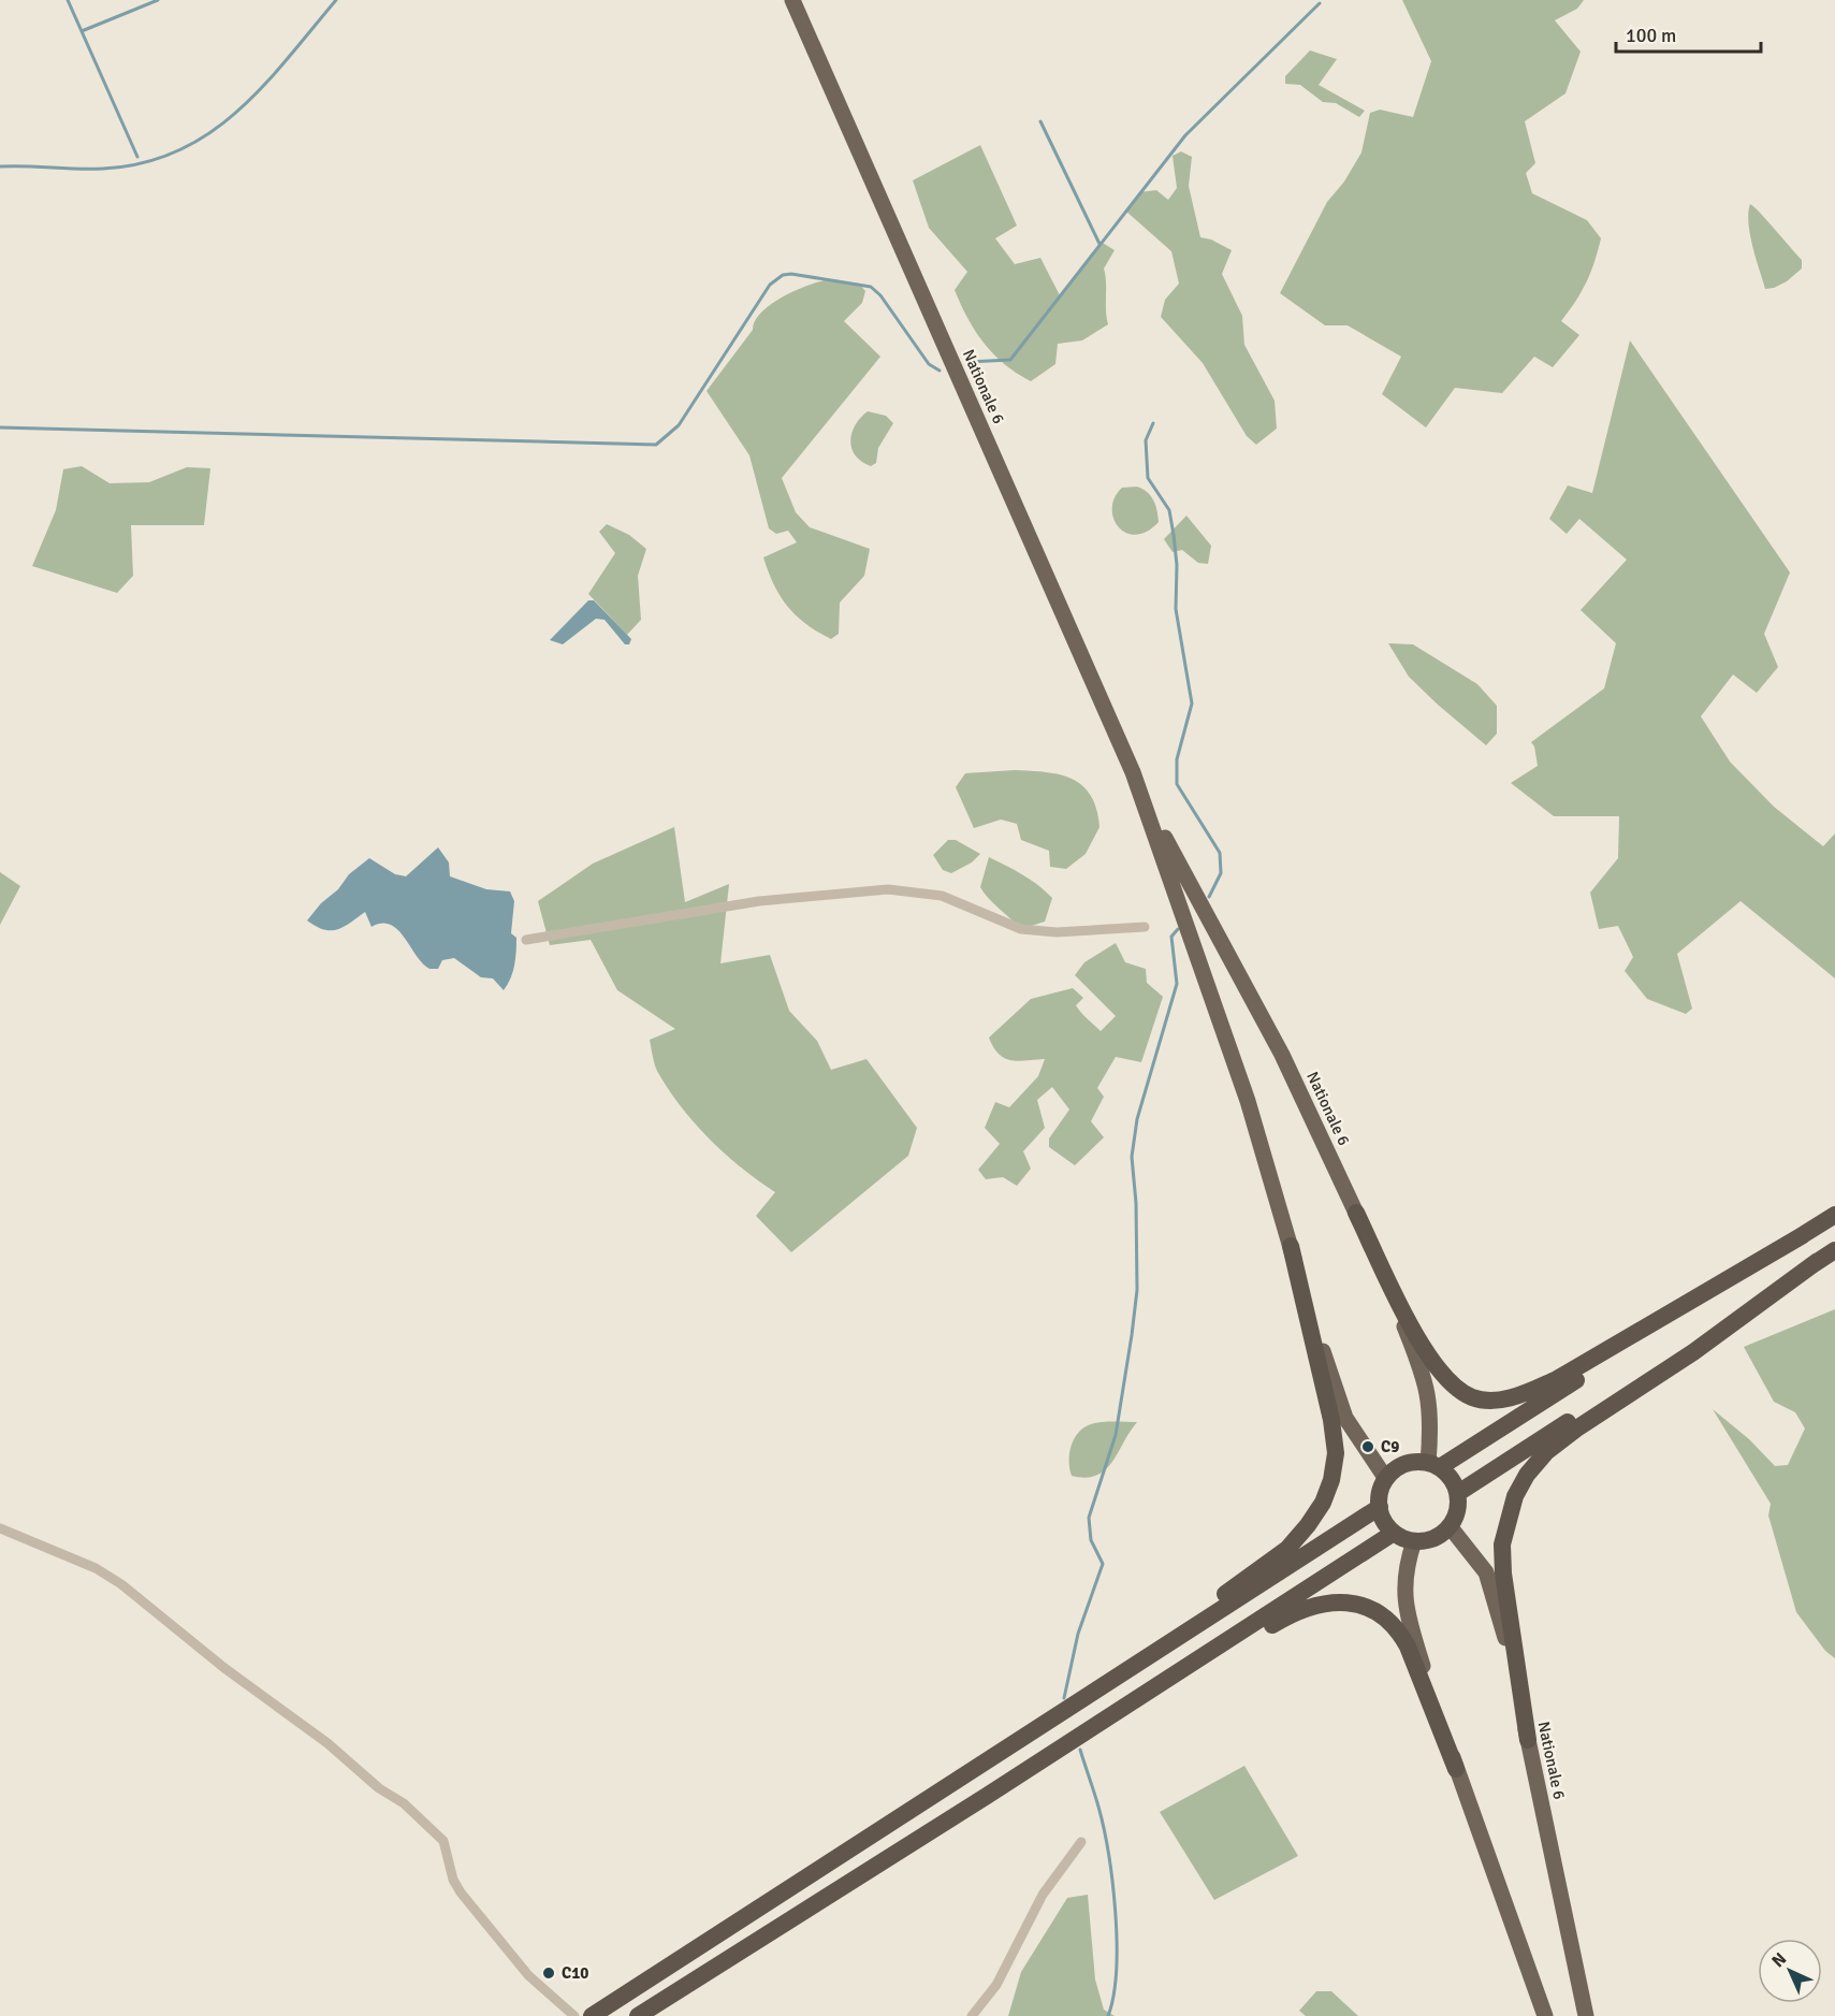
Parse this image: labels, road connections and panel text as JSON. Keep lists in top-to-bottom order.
{
  "streets": {
    "main road": ["Nationale 6"]
  },
  "places": ["C9", "C10"],
  "scale_bar": "100 m",
  "north": "top left"
}
